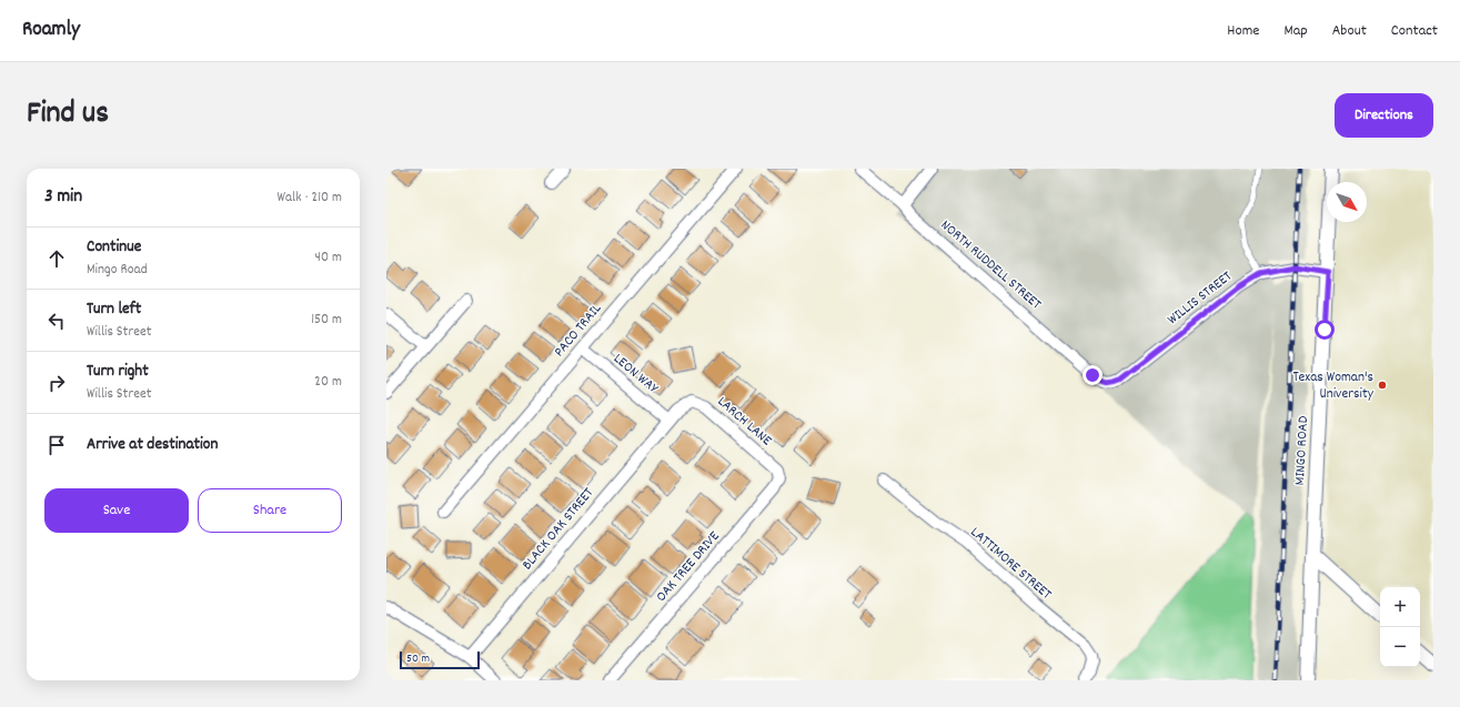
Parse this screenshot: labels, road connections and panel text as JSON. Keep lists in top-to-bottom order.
{
  "streets": {
    "street": [
      "NORTH RUDDELL STREET",
      "WILLIS STREET",
      "PACO TRAIL",
      "LEON WAY",
      "LARCH LANE",
      "MINGO ROAD",
      "BLACK OAK STREET",
      "LATTIMORE STREET",
      "OAK TREE DRIVE"
    ]
  },
  "crossings": [
    ["NORTH RUDDELL STREET", "WILLIS STREET"],
    ["WILLIS STREET", "MINGO ROAD"],
    ["PACO TRAIL", "LEON WAY"],
    ["LEON WAY", "LARCH LANE"],
    ["LEON WAY", "BLACK OAK STREET"],
    ["LARCH LANE", "BLACK OAK STREET"],
    ["LARCH LANE", "OAK TREE DRIVE"]
  ],
  "places": ["Texas Woman's University"],
  "scale_bar": "50 m",
  "north": "bottom right",
  "page": {
    "header": "Roamly",
    "nav": [
      "Home",
      "Map",
      "About",
      "Contact"
    ],
    "title": "Find us",
    "buttons": [
      "Directions",
      ["Save", "Share"]
    ],
    "heading": ["3 min", "Walk · 210 m"],
    "list": [
      ["Continue", "Mingo Road", "40 m"],
      ["Turn left", "Willis Street", "150 m"],
      ["Turn right", "Willis Street", "20 m"],
      "Arrive at destination"
    ],
    "map_buttons": ["+", "−"],
    "scale": "50 m"
  }
}
